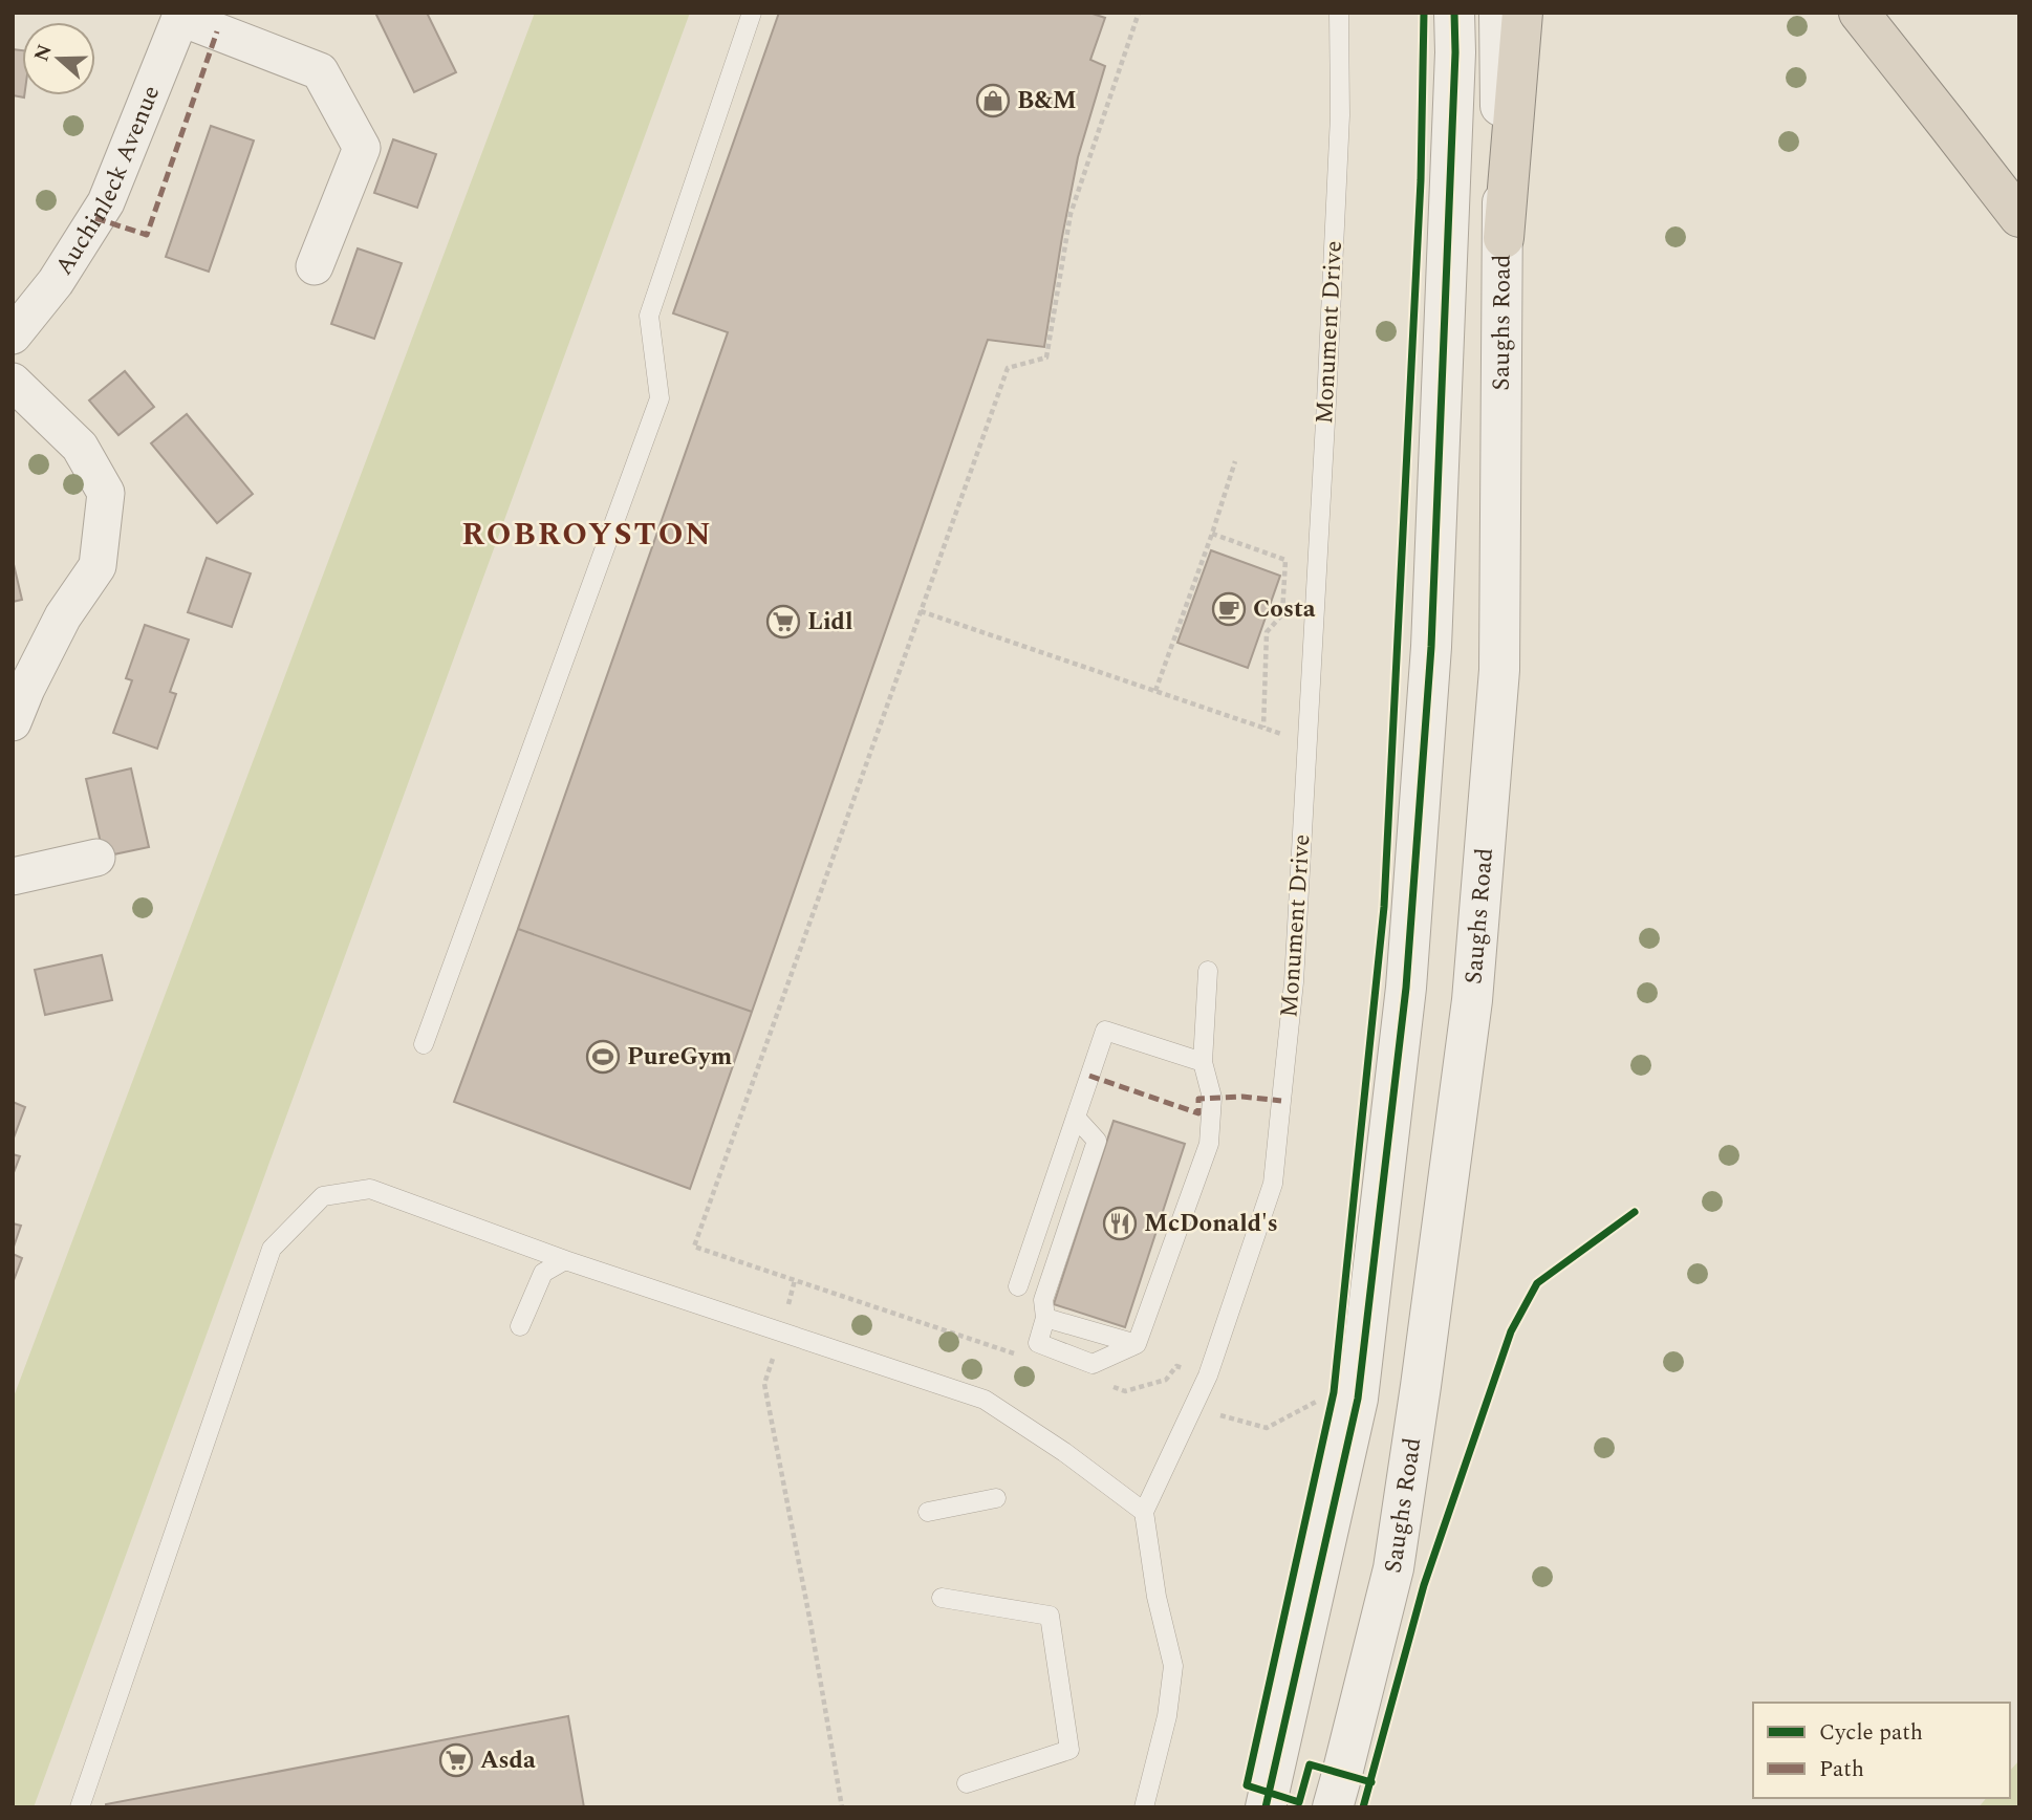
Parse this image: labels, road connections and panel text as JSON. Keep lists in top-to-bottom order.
{
  "streets": {
    "street": ["Auchinleck Avenue", "Saughs Road"],
    "lane": ["Monument Drive"]
  },
  "districts": ["ROBROYSTON"],
  "places": {
    "shop": ["B&M"],
    "cafe": ["Costa"],
    "supermarket": ["Lidl", "Asda"],
    "sports": ["PureGym"],
    "restaurant": ["McDonald's"]
  },
  "legend": ["Cycle path", "Path"],
  "north": "left"
}
